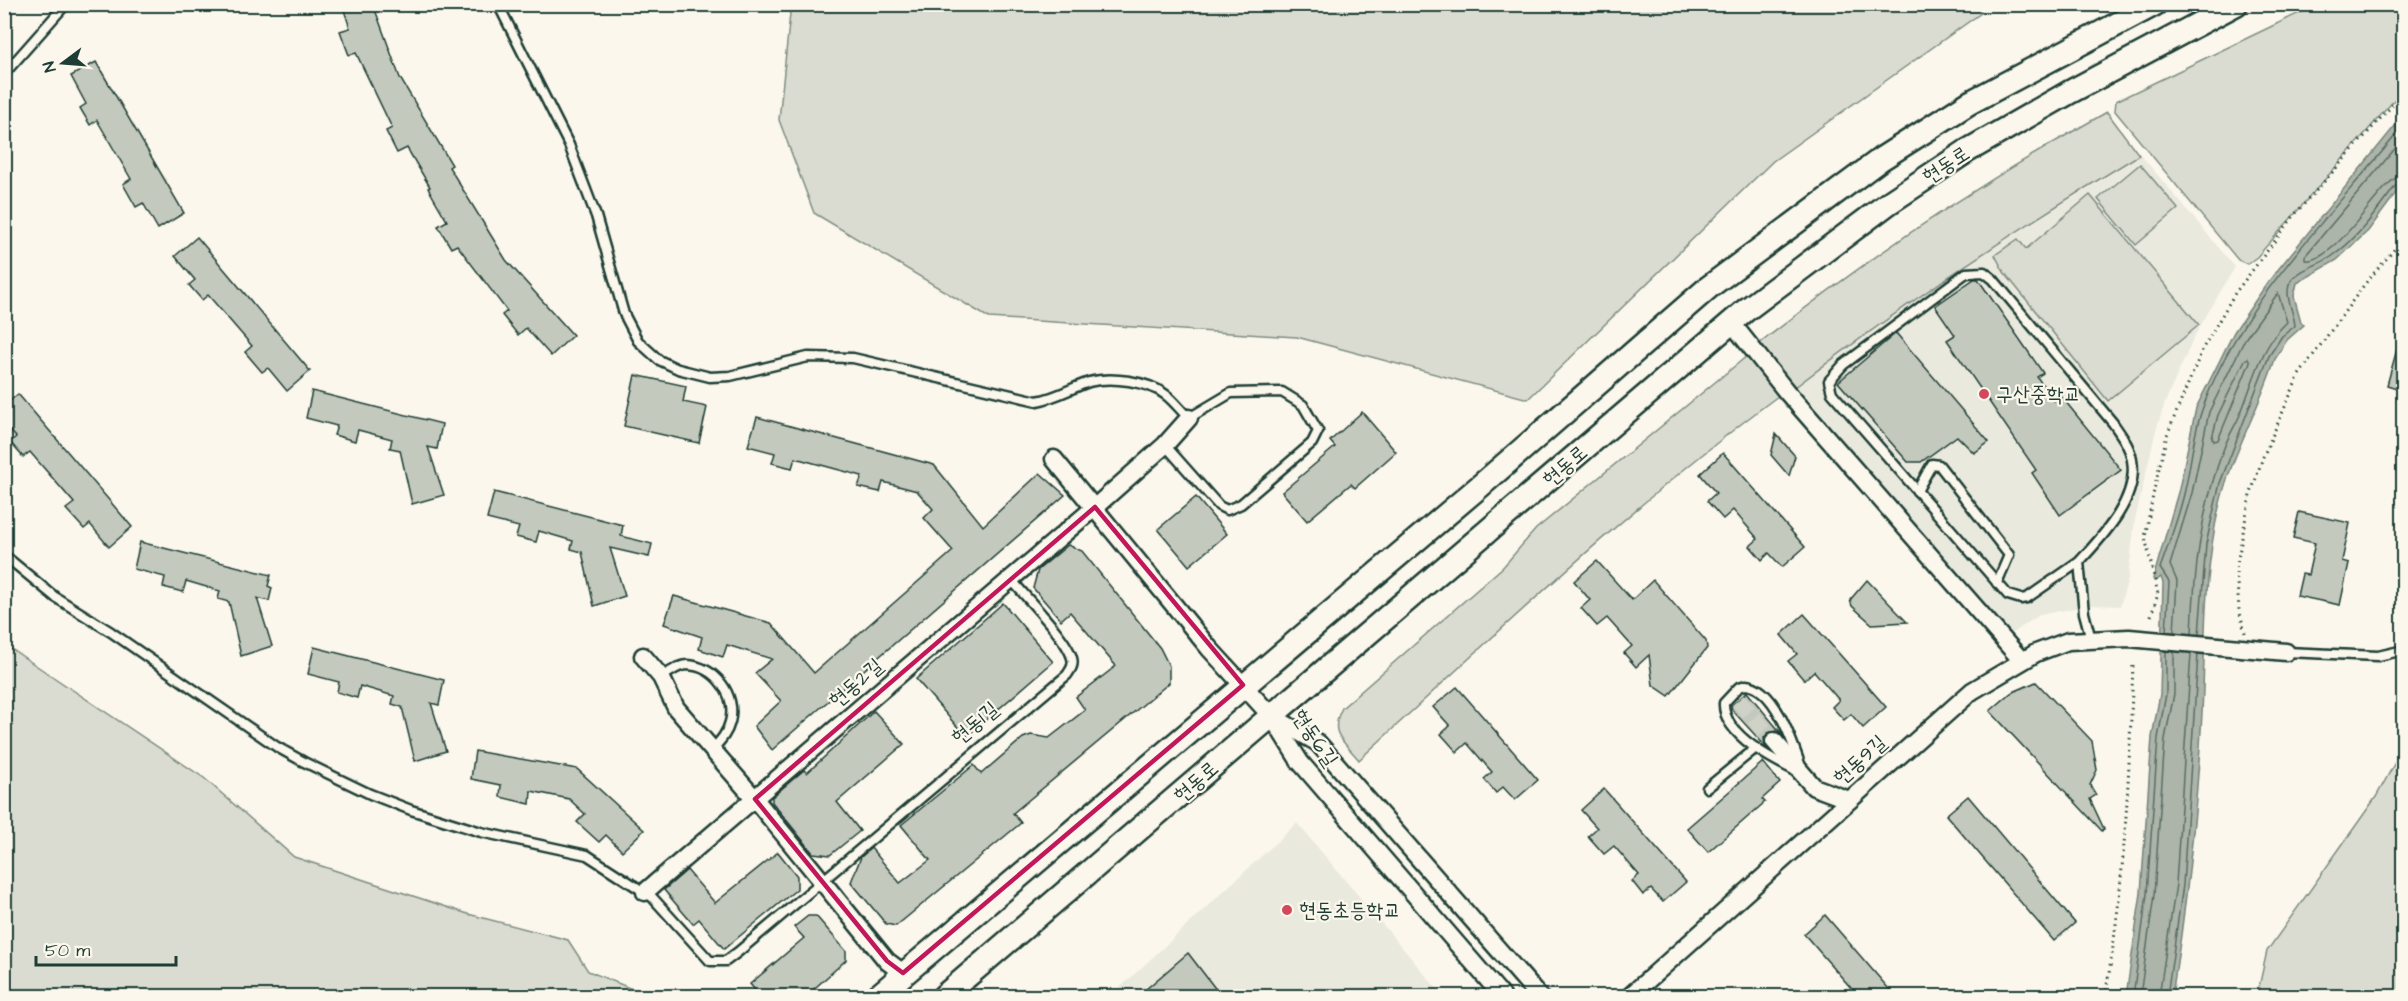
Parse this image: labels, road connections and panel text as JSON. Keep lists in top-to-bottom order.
{
  "streets": {
    "main road": ["현동로"],
    "street": ["현동2길", "현동6길", "현동9길"],
    "lane": ["현동1길"]
  },
  "crossings": [
    ["현동로", "현동6길"],
    ["현동2길", "현동1길"]
  ],
  "places": ["구산중학교", "현동초등학교"],
  "scale_bar": "50 m",
  "north": "left"
}
